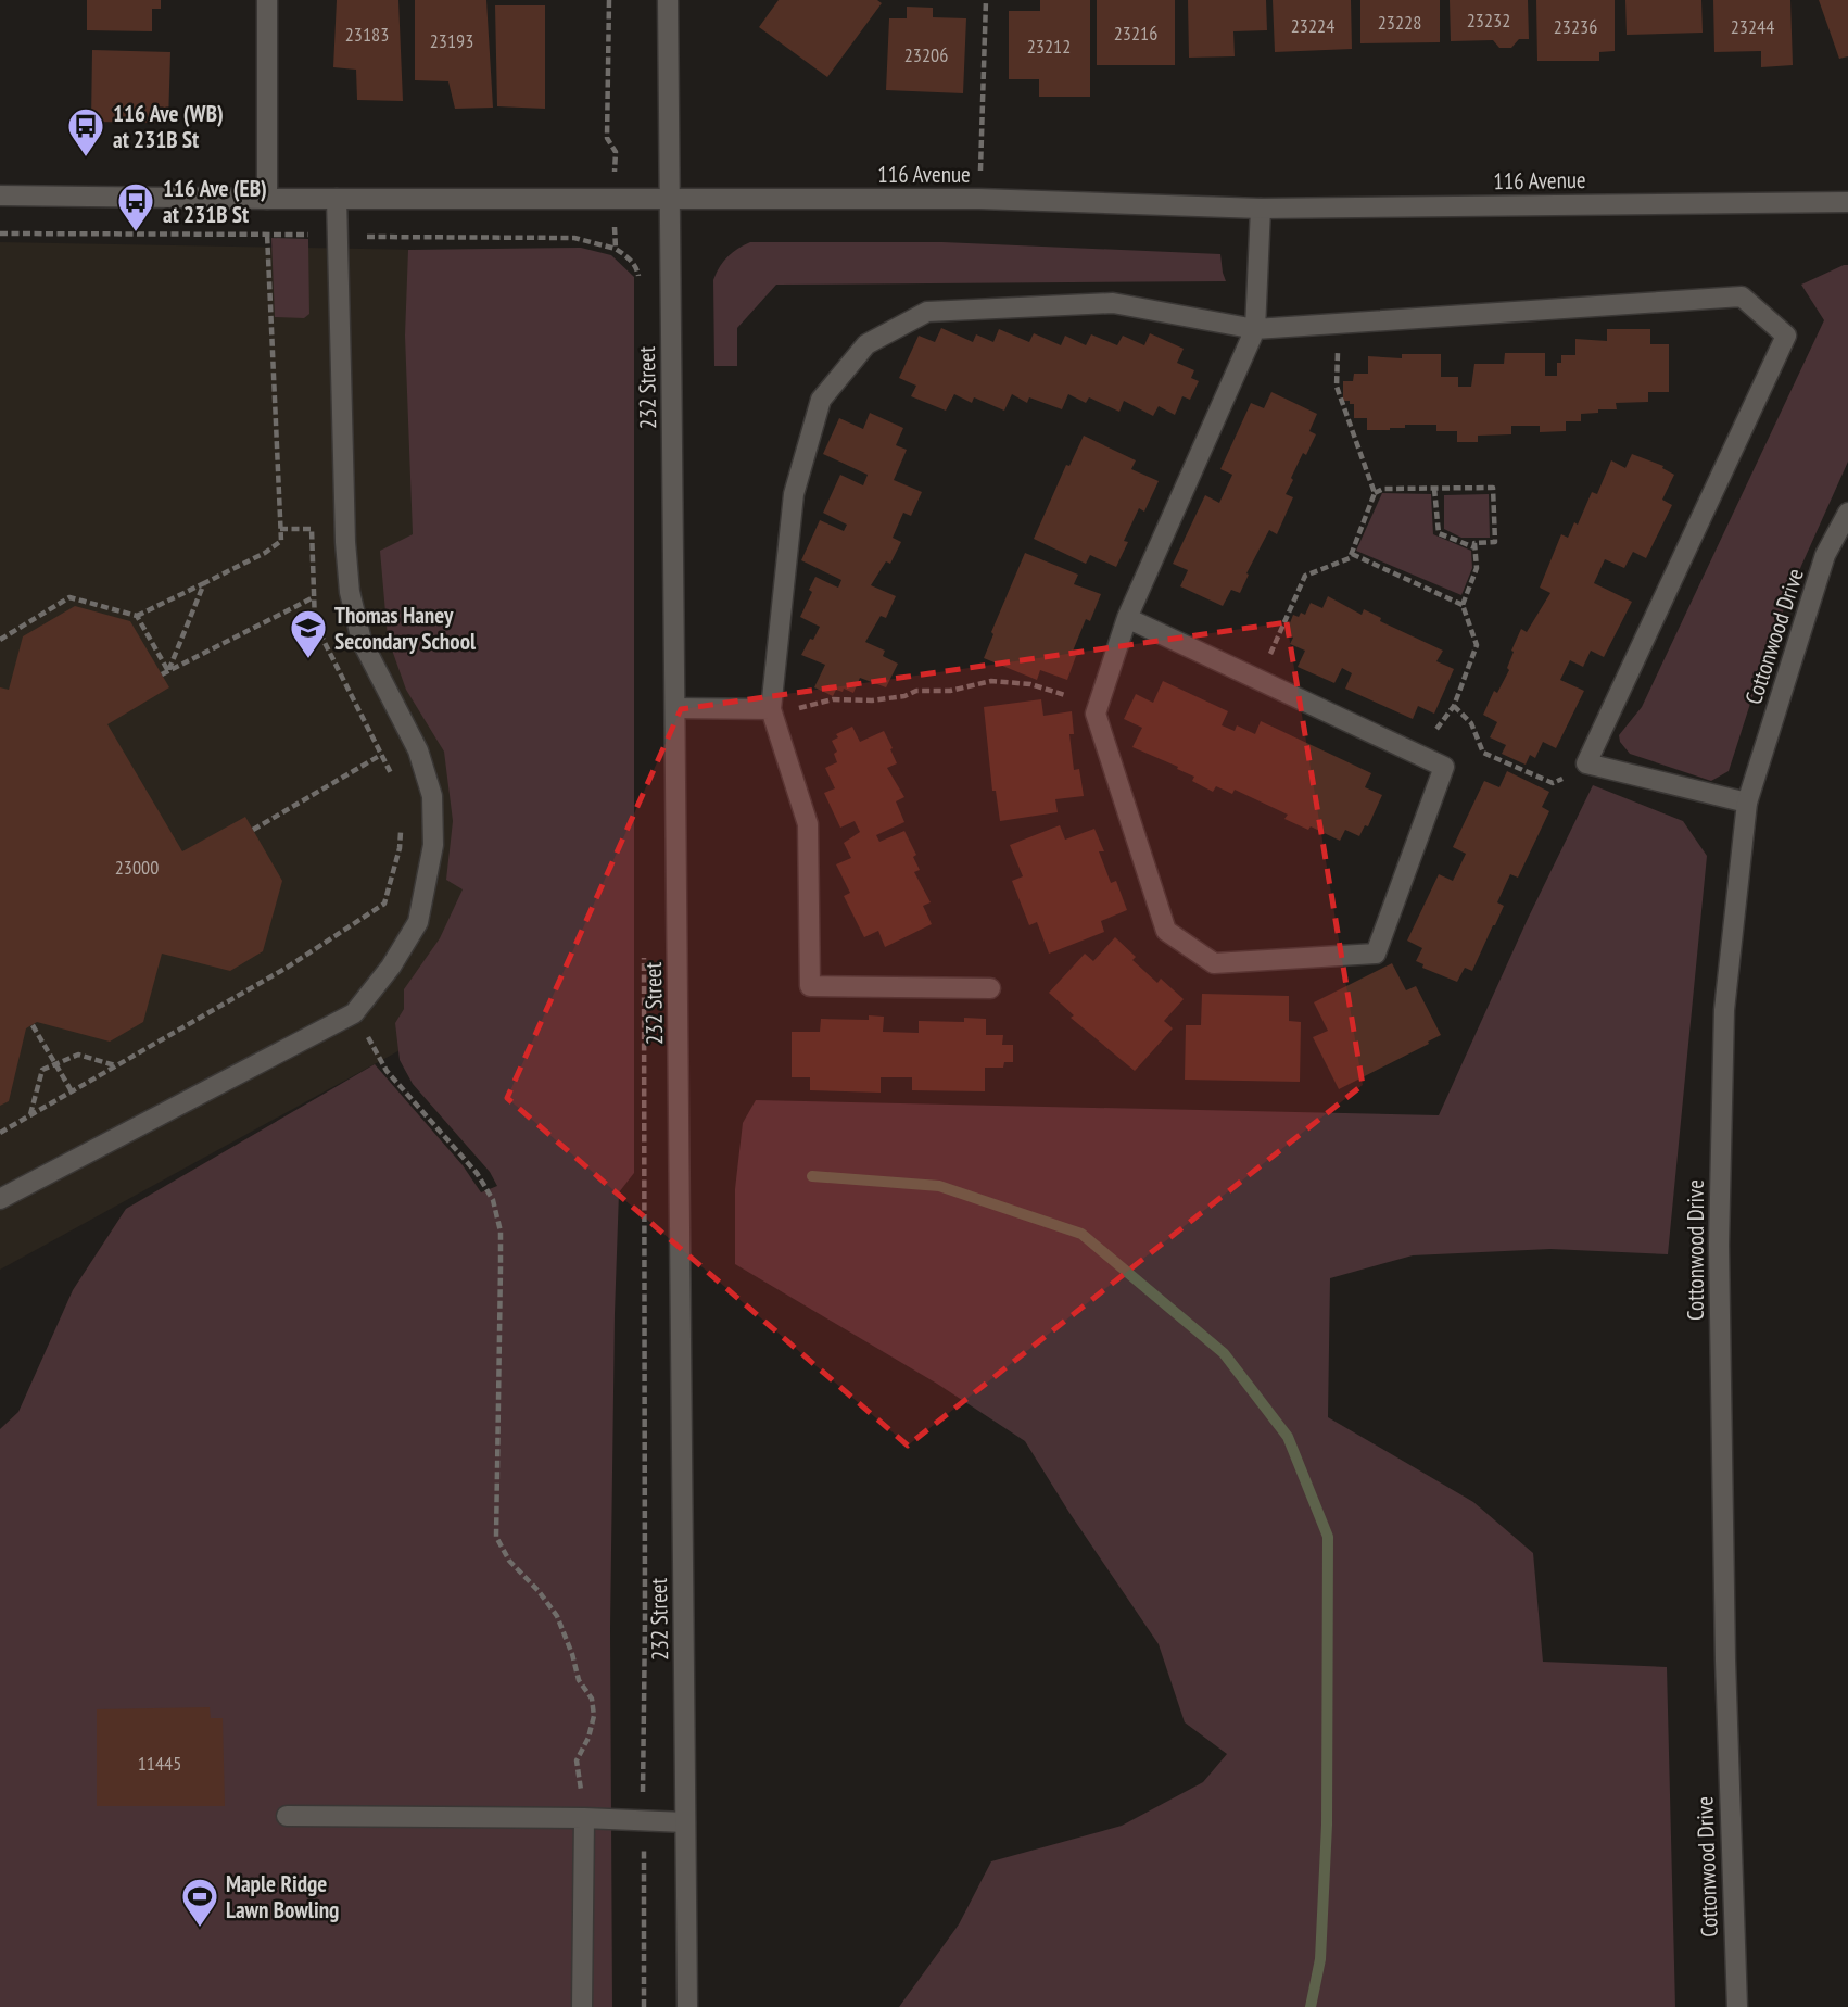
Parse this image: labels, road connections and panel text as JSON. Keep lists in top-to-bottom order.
{
  "streets": {
    "street": ["116 Avenue", "232 Street", "Cottonwood Drive"]
  },
  "crossings": [
    ["116 Avenue", "232 Street"]
  ],
  "places": {
    "bus stop": ["116 Ave (WB) at 231B St", "116 Ave (EB) at 231B St"],
    "school or university": ["Thomas Haney Secondary School"],
    "sports": ["Maple Ridge Lawn Bowling"]
  },
  "house_numbers": [
    "23232",
    "23228",
    "23224",
    "23236",
    "23244",
    "23216",
    "23183",
    "23193",
    "23212",
    "23206",
    "23000",
    "11445"
  ]
}
